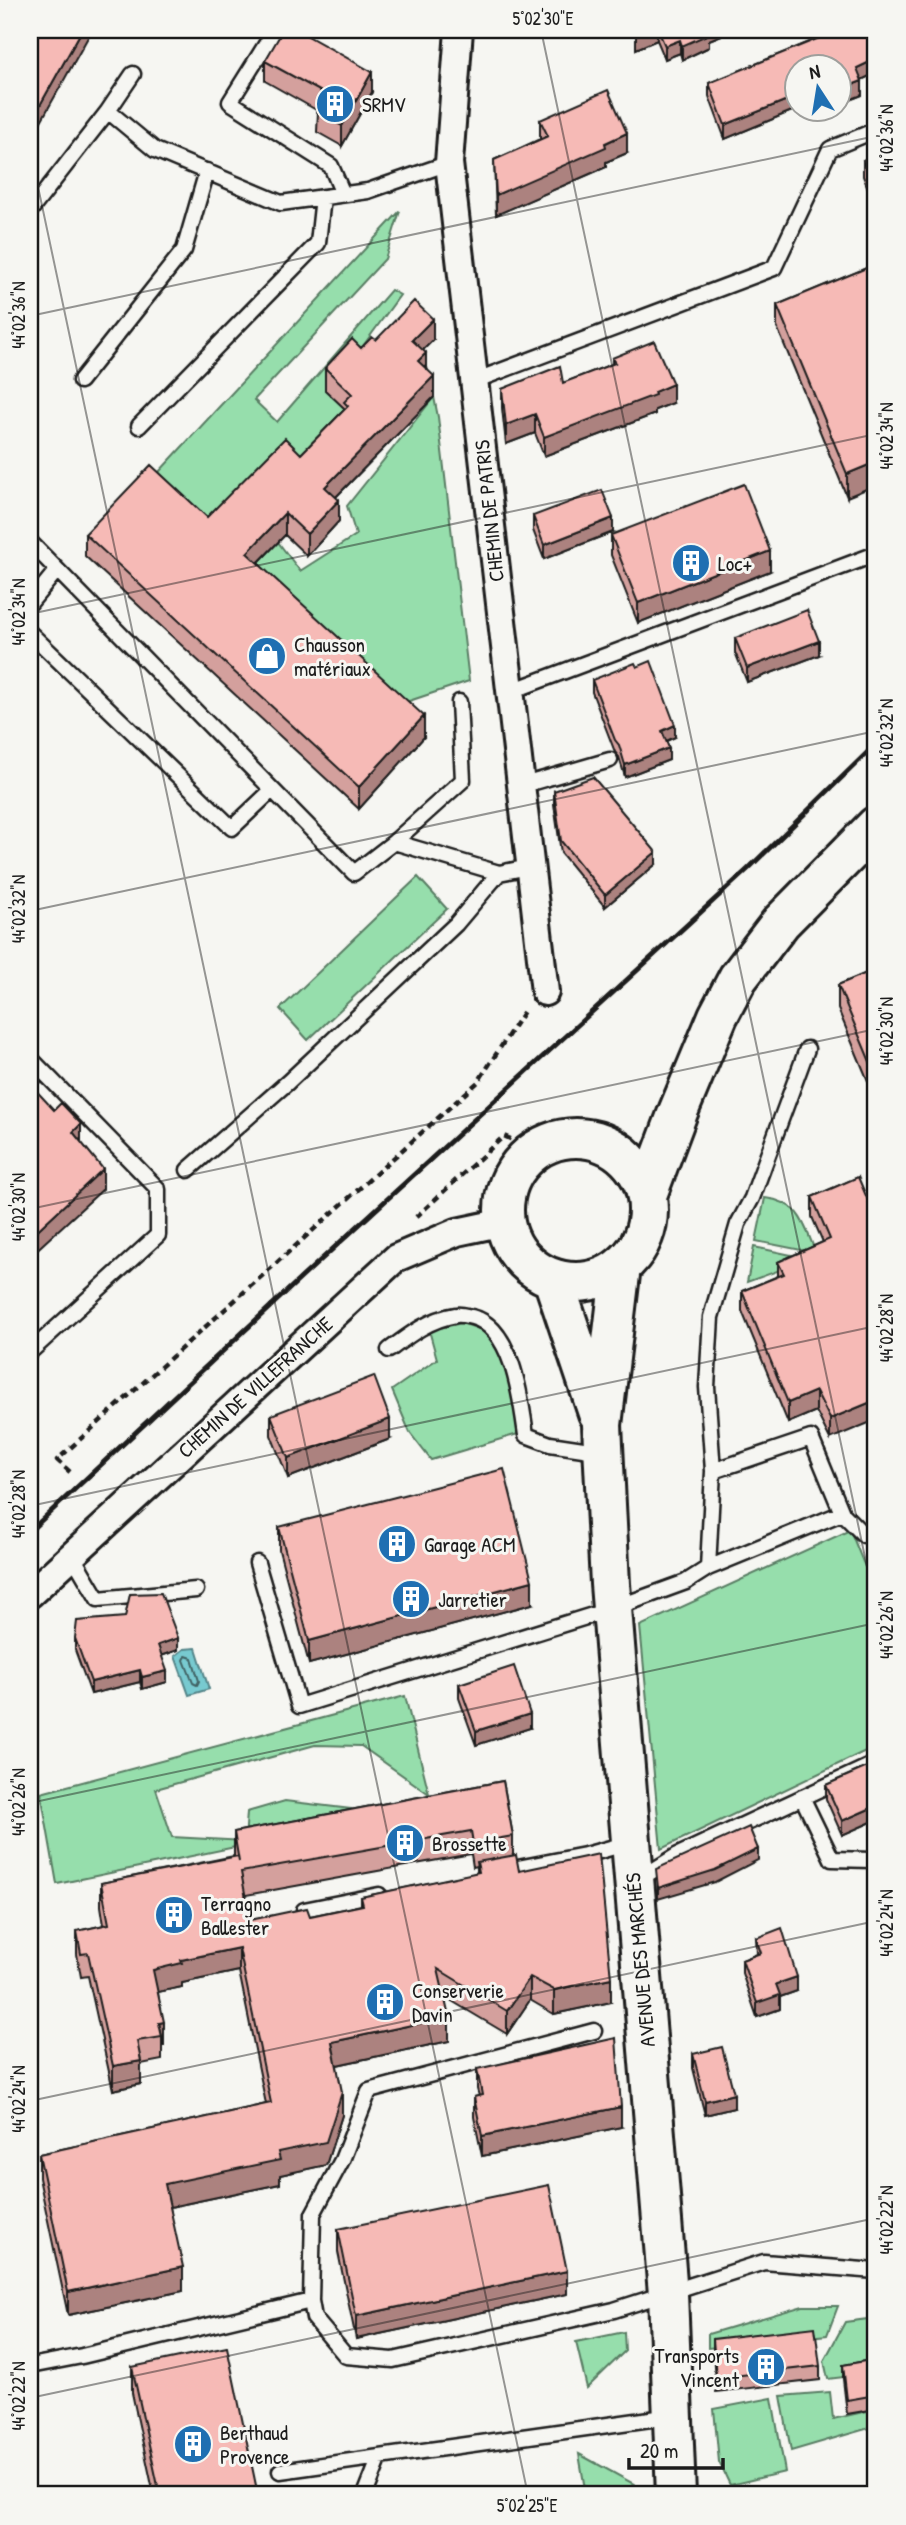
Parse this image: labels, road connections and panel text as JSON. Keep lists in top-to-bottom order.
{
  "streets": {
    "street": ["CHEMIN DE PATRIS", "CHEMIN DE VILLEFRANCHE", "AVENUE DES MARCHÉS"]
  },
  "crossings": [
    ["CHEMIN DE VILLEFRANCHE", "AVENUE DES MARCHÉS"]
  ],
  "places": {
    "building": [
      "SRMV",
      "Loc+",
      "Garage ACM",
      "Jarretier",
      "Brossette",
      "Terragno Ballester",
      "Conserverie Davin",
      "Transports Vincent",
      "Berthaud Provence"
    ],
    "shop": ["Chausson matériaux"]
  },
  "scale_bar": "20 m",
  "north": "top",
  "coordinates": [
    "5°02'30\"E",
    "44°02'36\"N",
    "44°02'34\"N",
    "44°02'32\"N",
    "44°02'30\"N",
    "44°02'28\"N",
    "44°02'26\"N",
    "44°02'24\"N",
    "44°02'22\"N",
    "5°02'25\"E"
  ]
}
